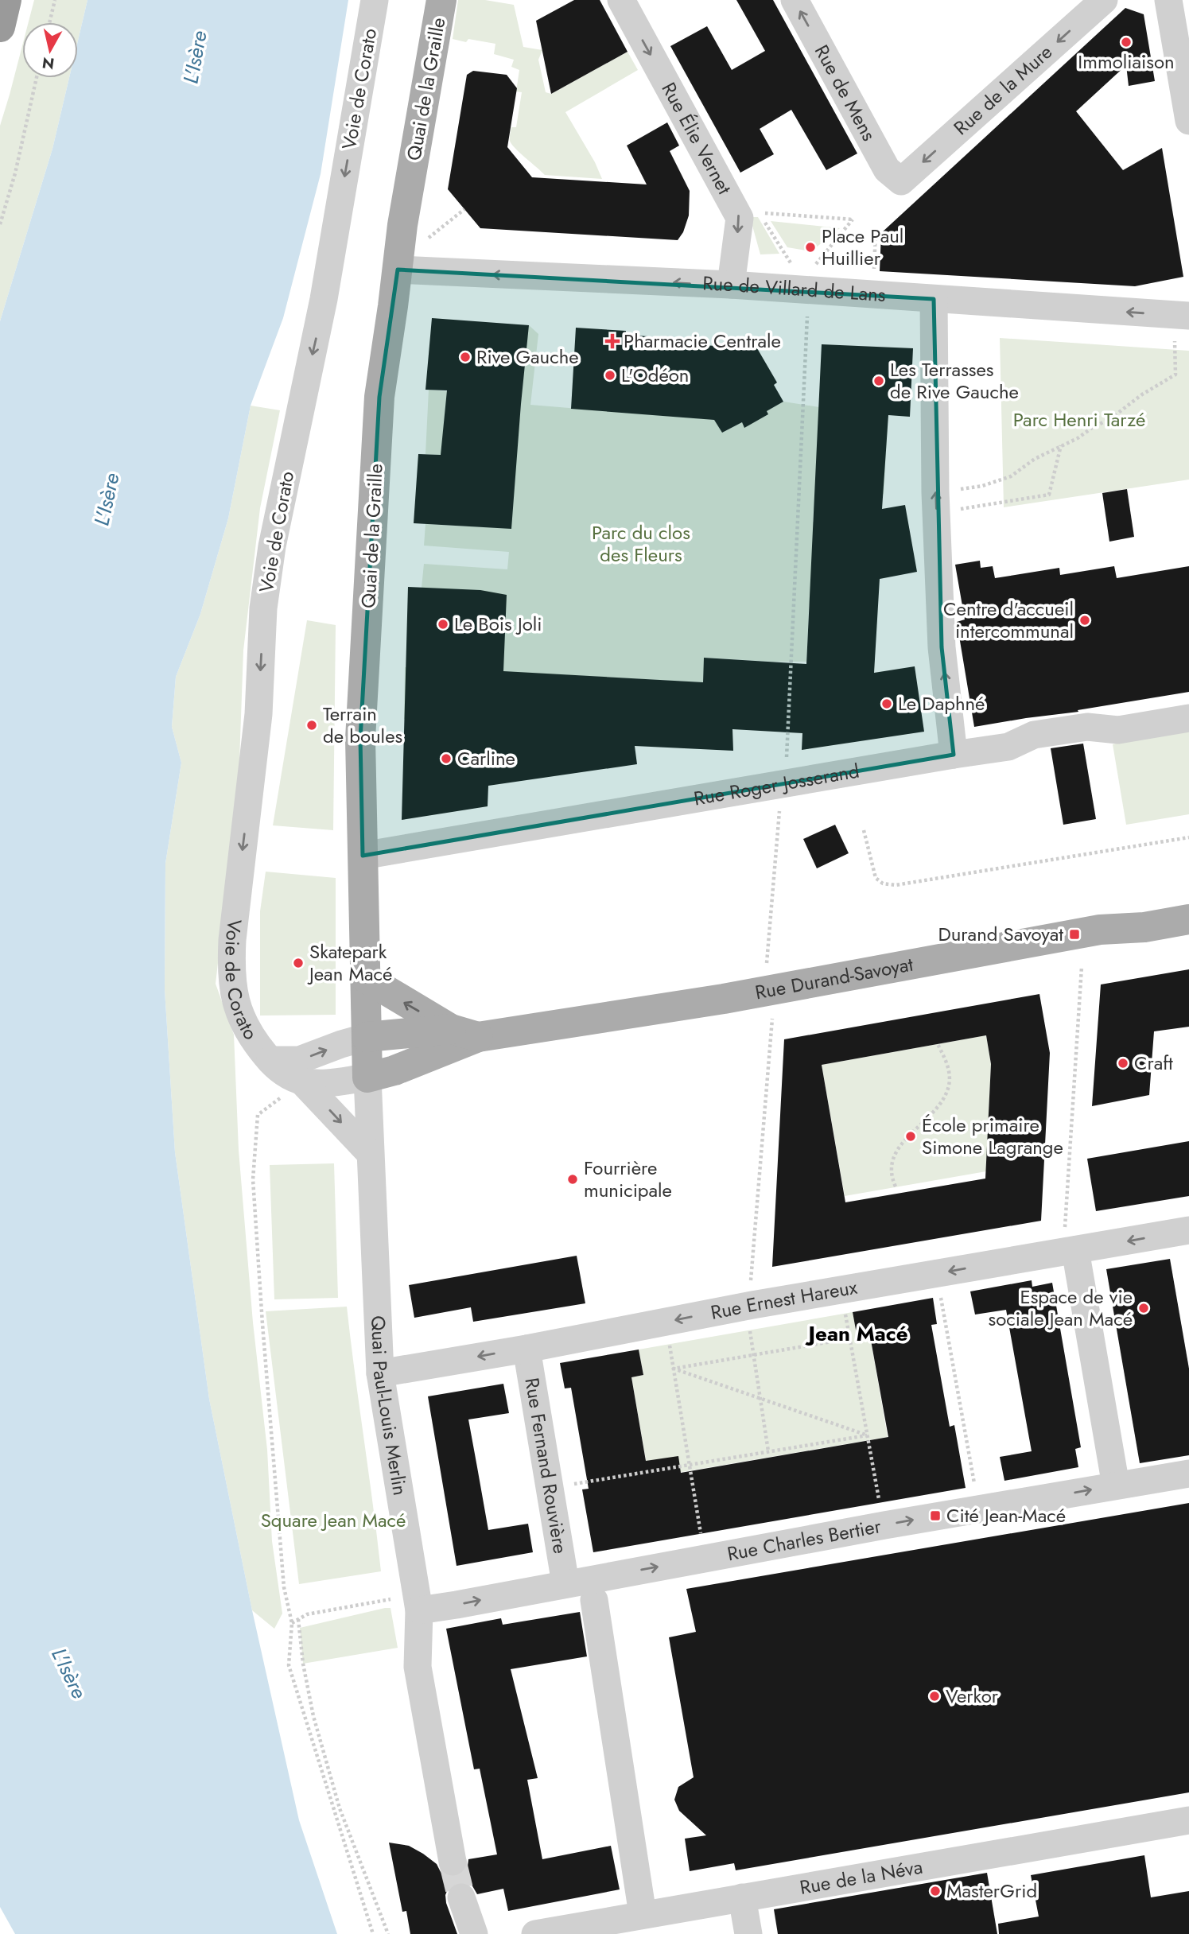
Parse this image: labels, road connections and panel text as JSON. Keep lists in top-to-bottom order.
{
  "streets": {
    "main road": ["Quai de la Graille", "Rue Durand-Savoyat"],
    "street": [
      "Voie de Corato",
      "Rue de la Mure",
      "Rue de Mens",
      "Rue Élie Vernet",
      "Rue de Villard de Lans",
      "Rue Roger Josserand",
      "Rue Ernest Hareux",
      "Quai Paul-Louis Merlin",
      "Rue Fernand Rouvière",
      "Rue Charles Bertier",
      "Rue de la Néva"
    ]
  },
  "crossings": [
    ["Voie de Corato", "Quai de la Graille"],
    ["Voie de Corato", "Rue Durand-Savoyat"],
    ["Voie de Corato", "Quai Paul-Louis Merlin"],
    ["Quai de la Graille", "Rue de Villard de Lans"],
    ["Quai de la Graille", "Rue Roger Josserand"],
    ["Quai de la Graille", "Rue Durand-Savoyat"],
    ["Quai de la Graille", "Quai Paul-Louis Merlin"],
    ["Rue de la Mure", "Rue de Mens"],
    ["Rue Élie Vernet", "Rue de Villard de Lans"],
    ["Rue Durand-Savoyat", "Quai Paul-Louis Merlin"],
    ["Rue Ernest Hareux", "Quai Paul-Louis Merlin"],
    ["Rue Ernest Hareux", "Rue Fernand Rouvière"],
    ["Quai Paul-Louis Merlin", "Rue Charles Bertier"],
    ["Rue Fernand Rouvière", "Rue Charles Bertier"]
  ],
  "one_way": [
    "Voie de Corato",
    "Rue de la Mure",
    "Rue de Mens",
    "Rue Élie Vernet",
    "Rue de Villard de Lans",
    "Rue Ernest Hareux",
    "Rue Charles Bertier"
  ],
  "districts": ["Jean Macé"],
  "water": ["L'Isère"],
  "parks": ["Parc Henri Tarzé", "Parc du clos des Fleurs", "Square Jean Macé"],
  "places": {
    "other": [
      "Immoliaison",
      "Place Paul Huillier",
      "Rive Gauche",
      "L'Odéon",
      "Les Terrasses de Rive Gauche",
      "Centre d'accueil intercommunal",
      "Le Bois Joli",
      "Le Daphné",
      "Terrain de boules",
      "Carline",
      "Skatepark Jean Macé",
      "Craft",
      "École primaire Simone Lagrange",
      "Fourrière municipale",
      "Espace de vie sociale Jean Macé",
      "Verkor",
      "MasterGrid"
    ],
    "health": ["Pharmacie Centrale"],
    "transit": ["Durand Savoyat", "Cité Jean-Macé"]
  },
  "north": "bottom"
}
